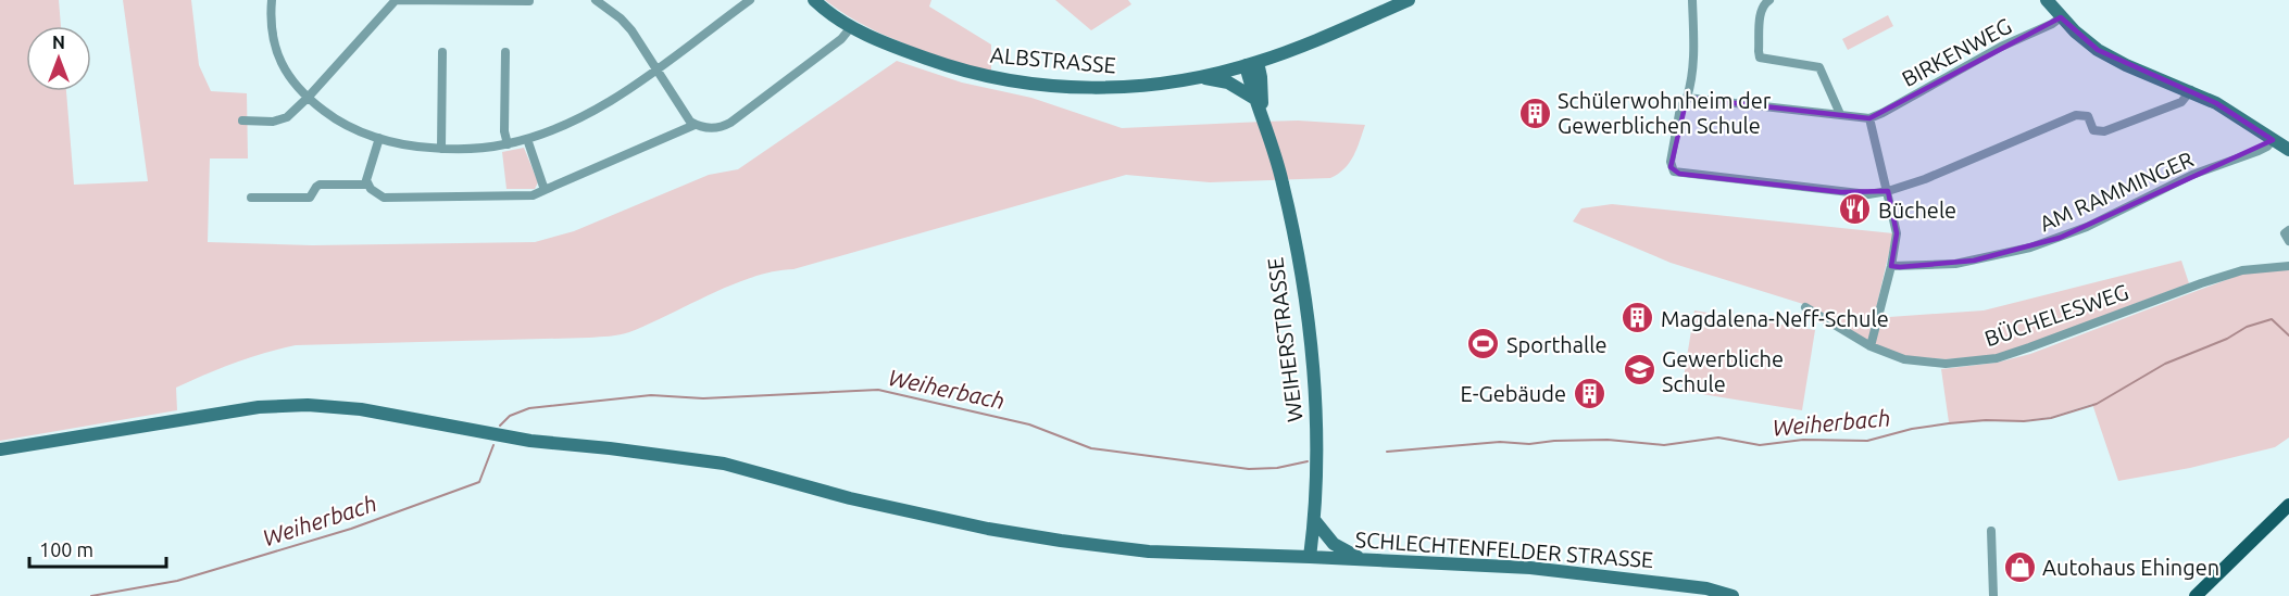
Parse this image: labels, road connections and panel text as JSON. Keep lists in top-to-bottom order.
{
  "streets": {
    "street": [
      "BIRKENWEG",
      "ALBSTRASSE",
      "AM RAMMINGER",
      "BÜCHELESWEG",
      "WEIHERSTRASSE",
      "SCHLECHTENFELDER STRASSE"
    ]
  },
  "crossings": [
    ["ALBSTRASSE", "WEIHERSTRASSE"],
    ["WEIHERSTRASSE", "SCHLECHTENFELDER STRASSE"]
  ],
  "water": ["Weiherbach"],
  "places": {
    "building": ["Schülerwohnheim der Gewerblichen Schule", "Magdalena-Neff-Schule", "E-Gebäude"],
    "restaurant": ["Büchele"],
    "sports": ["Sporthalle"],
    "school or university": ["Gewerbliche Schule"],
    "shop": ["Autohaus Ehingen"]
  },
  "scale_bar": "100 m",
  "north": "top"
}
